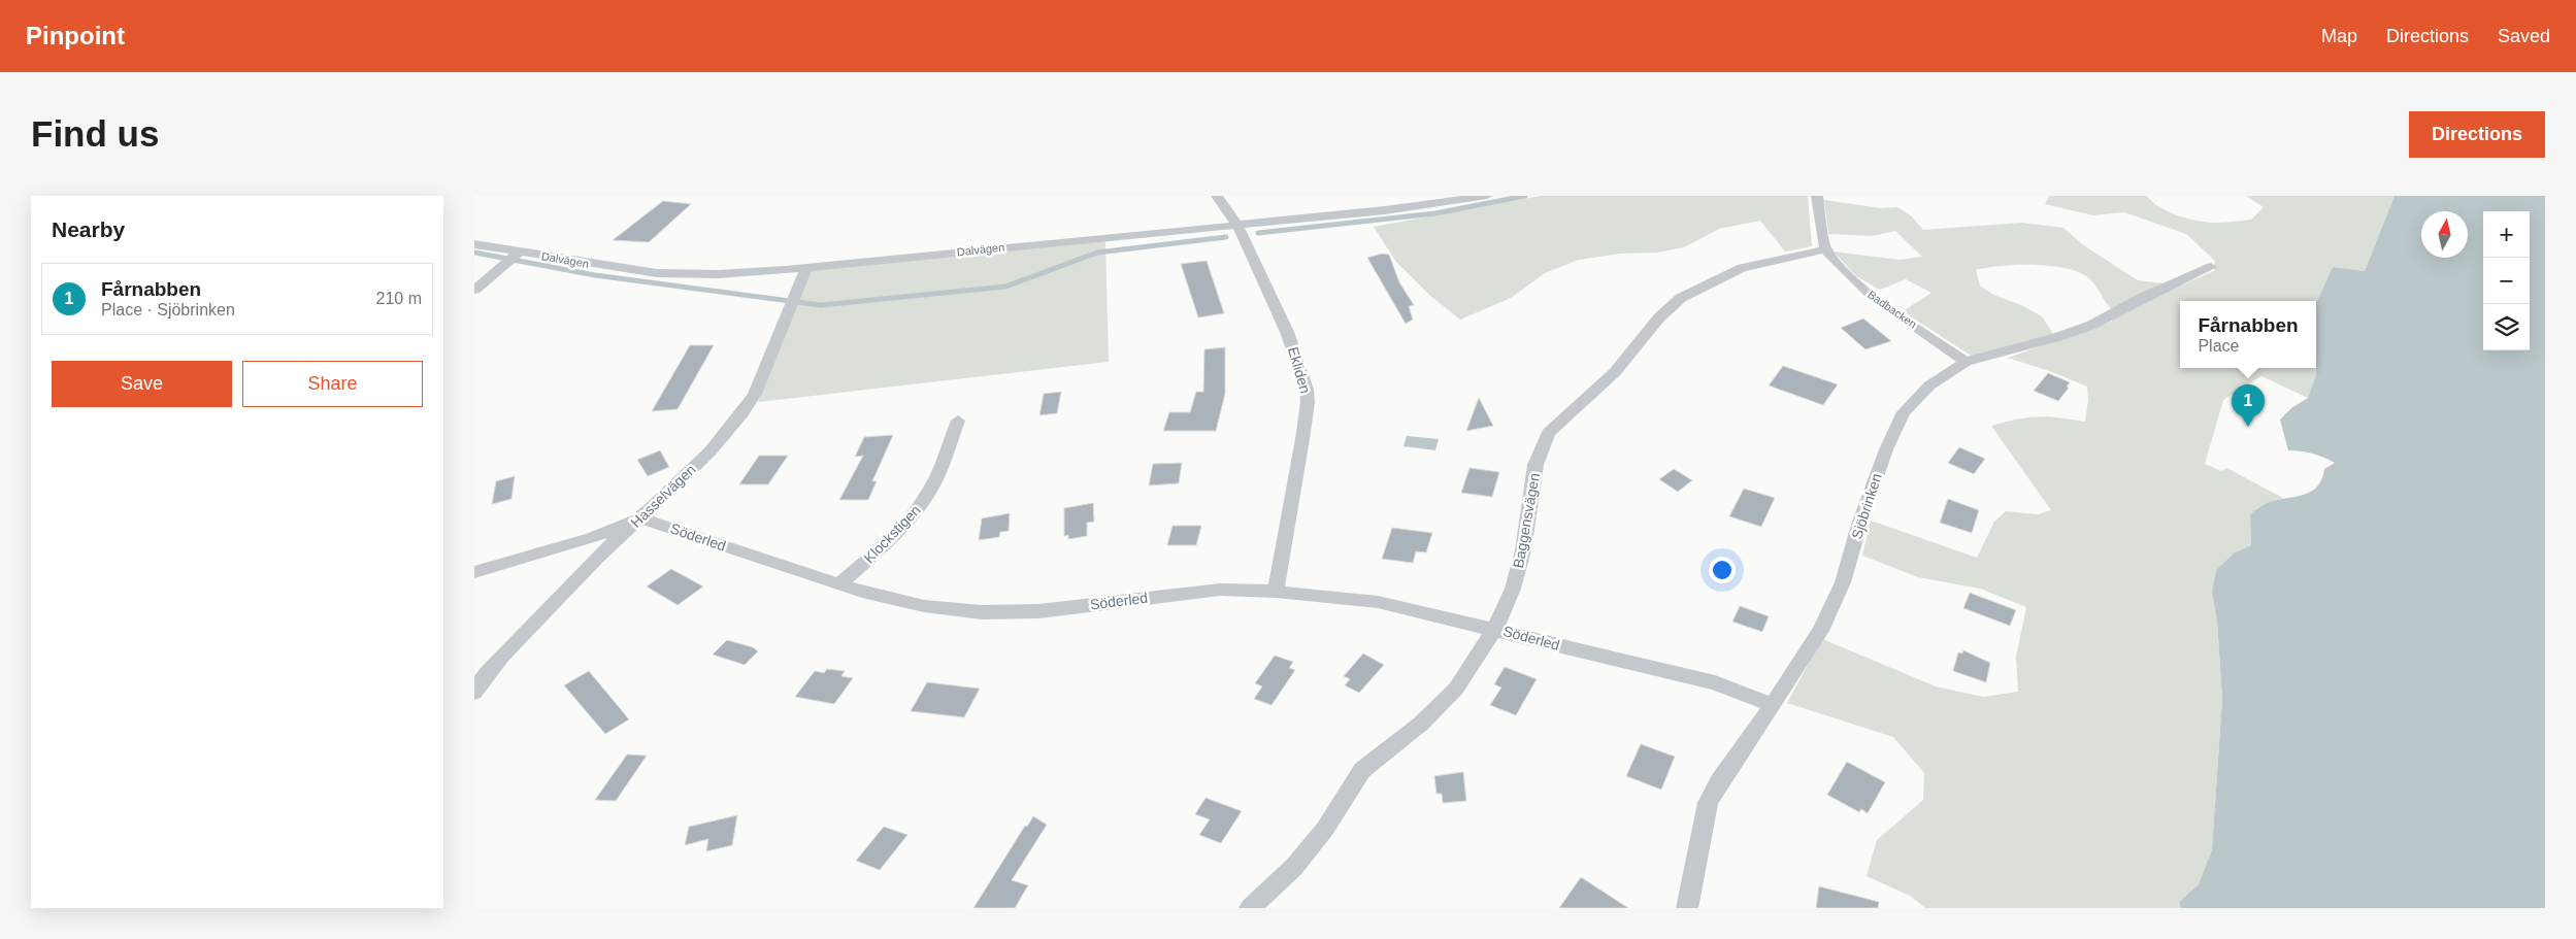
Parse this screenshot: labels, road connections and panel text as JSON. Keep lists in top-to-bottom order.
{
  "streets": {
    "street": [
      "Dalvägen",
      "Badbacken",
      "Ekliden",
      "Hasselvägen",
      "Sjöbrinken",
      "Baggensvägen",
      "Klockstigen",
      "Söderled"
    ]
  },
  "crossings": [
    ["Dalvägen", "Ekliden"],
    ["Dalvägen", "Hasselvägen"],
    ["Badbacken", "Sjöbrinken"],
    ["Badbacken", "Baggensvägen"],
    ["Ekliden", "Söderled"],
    ["Hasselvägen", "Söderled"],
    ["Sjöbrinken", "Söderled"],
    ["Baggensvägen", "Söderled"],
    ["Klockstigen", "Söderled"]
  ],
  "north": "top",
  "page": {
    "header": "Pinpoint",
    "nav": ["Map", "Directions", "Saved"],
    "buttons": [
      "Directions",
      ["Save", "Share"]
    ],
    "title": "Find us",
    "heading": "Nearby",
    "map_buttons": ["+", "−"],
    "list": [
      {
        "mark": "1",
        "name": "Fårnabben",
        "note": "Place · Sjöbrinken",
        "value": "210 m"
      }
    ],
    "popup": ["Fårnabben", "Place"],
    "pins": "1"
  }
}
